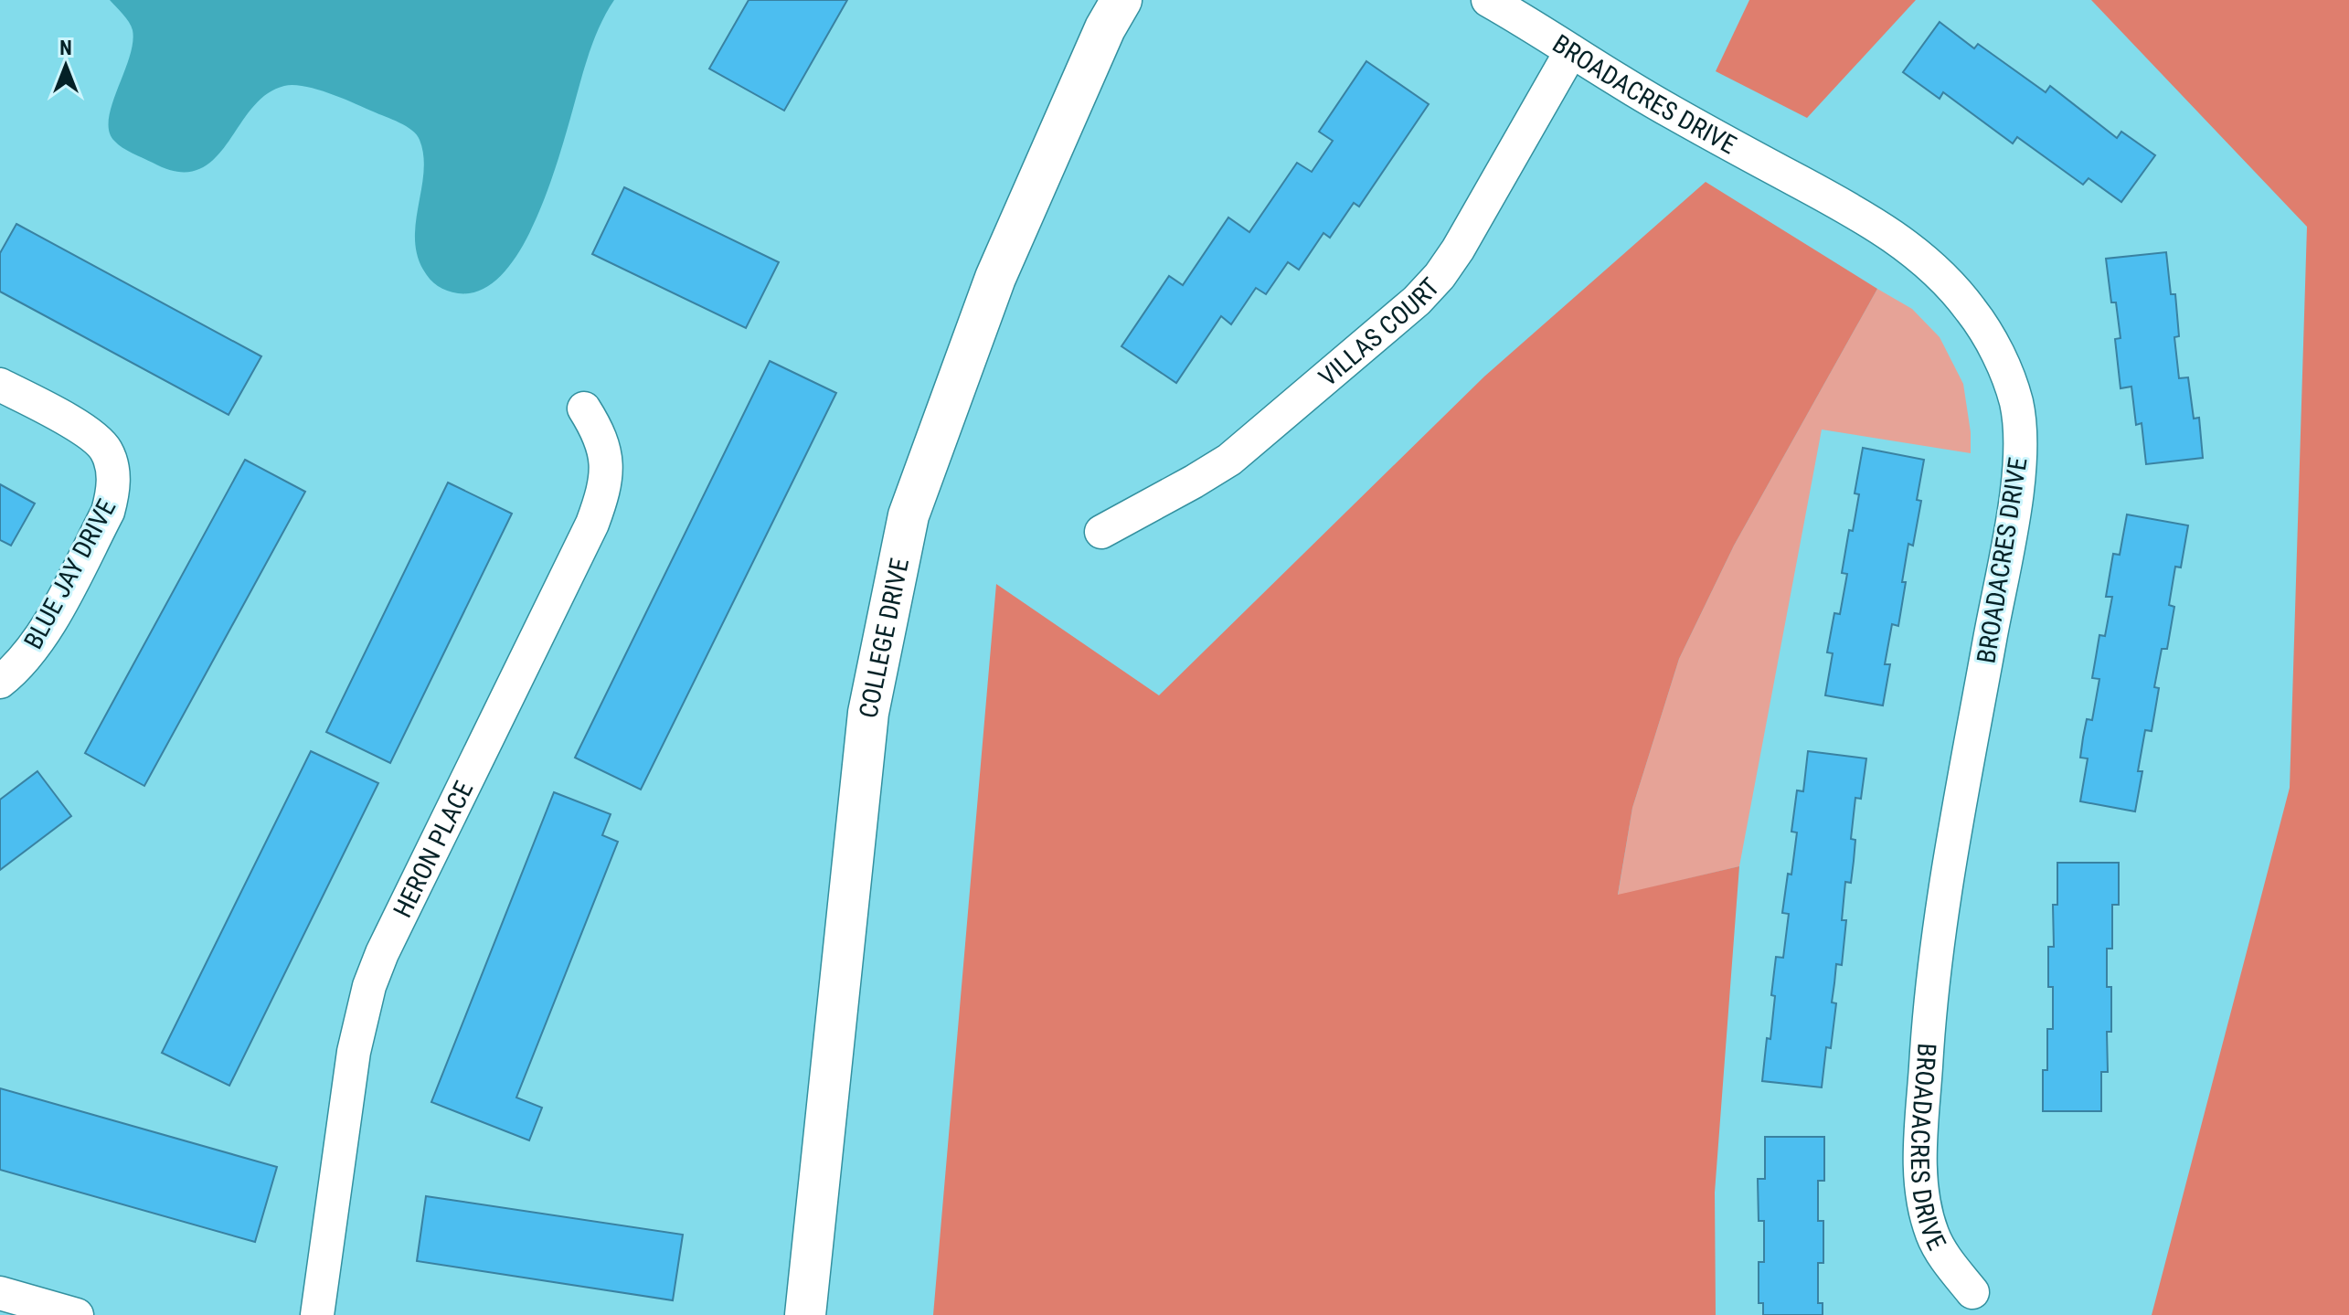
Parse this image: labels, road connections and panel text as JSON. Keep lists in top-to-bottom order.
{
  "streets": {
    "main road": ["COLLEGE DRIVE"],
    "street": [
      "BROADACRES DRIVE",
      "VILLAS COURT",
      "BLUE JAY DRIVE",
      "HERON PLACE"
    ]
  },
  "crossings": [
    ["BROADACRES DRIVE", "VILLAS COURT"]
  ],
  "north": "top"
}
